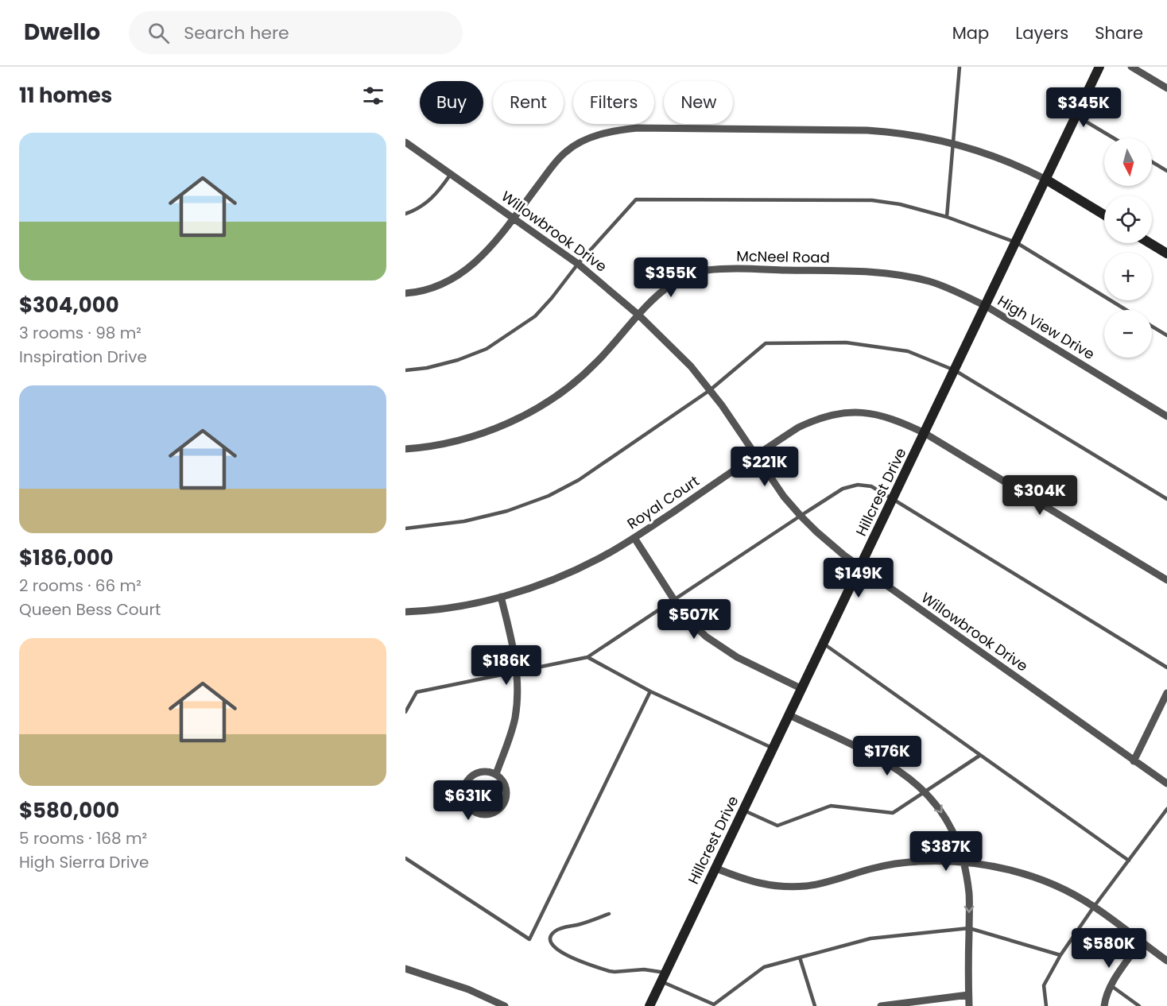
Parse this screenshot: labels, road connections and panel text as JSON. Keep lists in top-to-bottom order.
{
  "streets": {
    "street": [
      "Willowbrook Drive",
      "McNeel Road",
      "High View Drive",
      "Hillcrest Drive",
      "Royal Court"
    ]
  },
  "crossings": [
    ["Willowbrook Drive", "McNeel Road"],
    ["Willowbrook Drive", "Hillcrest Drive"],
    ["Willowbrook Drive", "Royal Court"],
    ["McNeel Road", "High View Drive"],
    ["McNeel Road", "Hillcrest Drive"],
    ["High View Drive", "Hillcrest Drive"],
    ["Hillcrest Drive", "Royal Court"]
  ],
  "north": "bottom",
  "page": {
    "header": "Dwello",
    "search": "Search here",
    "nav": ["Map", "Layers", "Share"],
    "heading": "11 homes",
    "chip": [
      "Buy",
      "Rent",
      "Filters",
      "New"
    ],
    "price": [
      "$345K",
      "$355K",
      "$221K",
      "$304K",
      "$149K",
      "$507K",
      "$186K",
      "$176K",
      "$631K",
      "$387K",
      "$580K"
    ],
    "list": [
      {
        "name": "$304,000",
        "note": "3 rooms · 98 m² · Inspiration Drive"
      },
      {
        "name": "$186,000",
        "note": "2 rooms · 66 m² · Queen Bess Court"
      },
      {
        "name": "$580,000",
        "note": "5 rooms · 168 m² · High Sierra Drive"
      }
    ],
    "map_buttons": ["+", "−"]
  }
}
